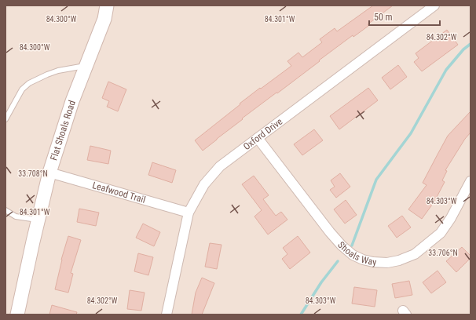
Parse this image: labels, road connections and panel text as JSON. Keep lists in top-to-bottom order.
{
  "streets": {
    "main road": ["Flat Shoals Road"],
    "street": ["Oxford Drive", "Leafwood Trail", "Shoals Way"]
  },
  "crossings": [
    ["Flat Shoals Road", "Leafwood Trail"],
    ["Oxford Drive", "Leafwood Trail"],
    ["Oxford Drive", "Shoals Way"]
  ],
  "scale_bar": "50 m",
  "coordinates": [
    "84.300°W",
    "84.301°W",
    "84.302°W",
    "33.708°N",
    "84.303°W",
    "33.706°N"
  ]
}
